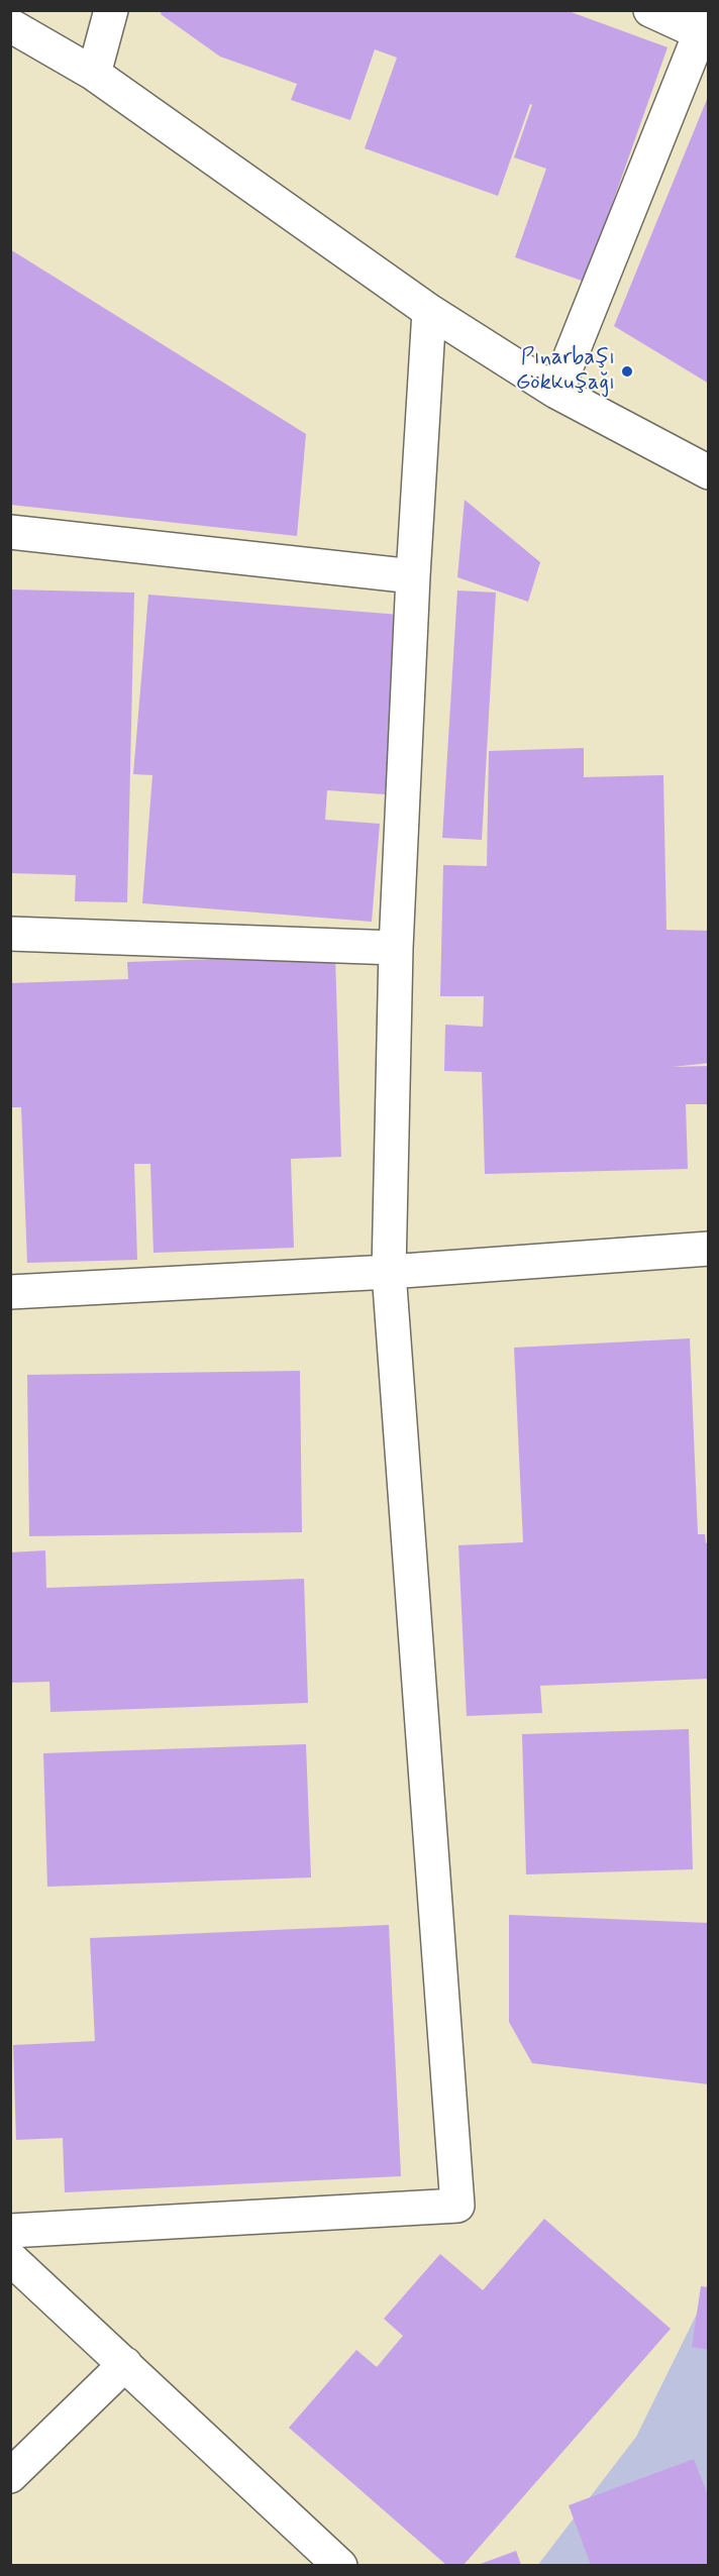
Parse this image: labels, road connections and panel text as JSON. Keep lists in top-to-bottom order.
{
  "places": ["Pınarbaşı Gökkuşağı"]
}
